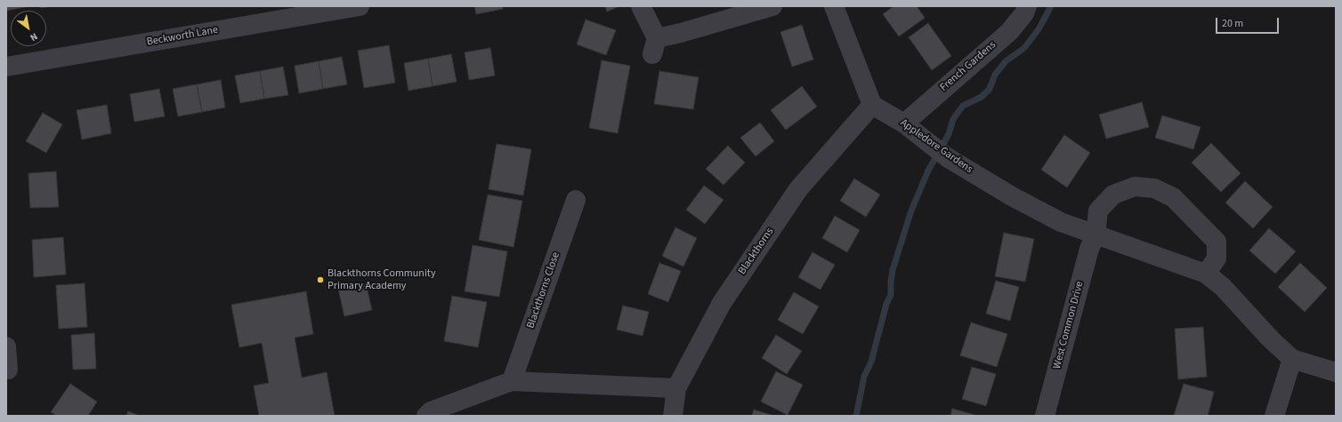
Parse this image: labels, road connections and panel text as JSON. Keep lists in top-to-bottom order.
{
  "streets": {
    "street": [
      "Beckworth Lane",
      "French Gardens",
      "Appledore Gardens",
      "Blackthorns",
      "Blackthorns Close",
      "West Common Drive"
    ]
  },
  "crossings": [
    ["French Gardens", "Appledore Gardens"],
    ["Appledore Gardens", "Blackthorns"],
    ["Appledore Gardens", "West Common Drive"]
  ],
  "places": ["Blackthorns Community Primary Academy"],
  "scale_bar": "20 m",
  "north": "bottom right"
}
